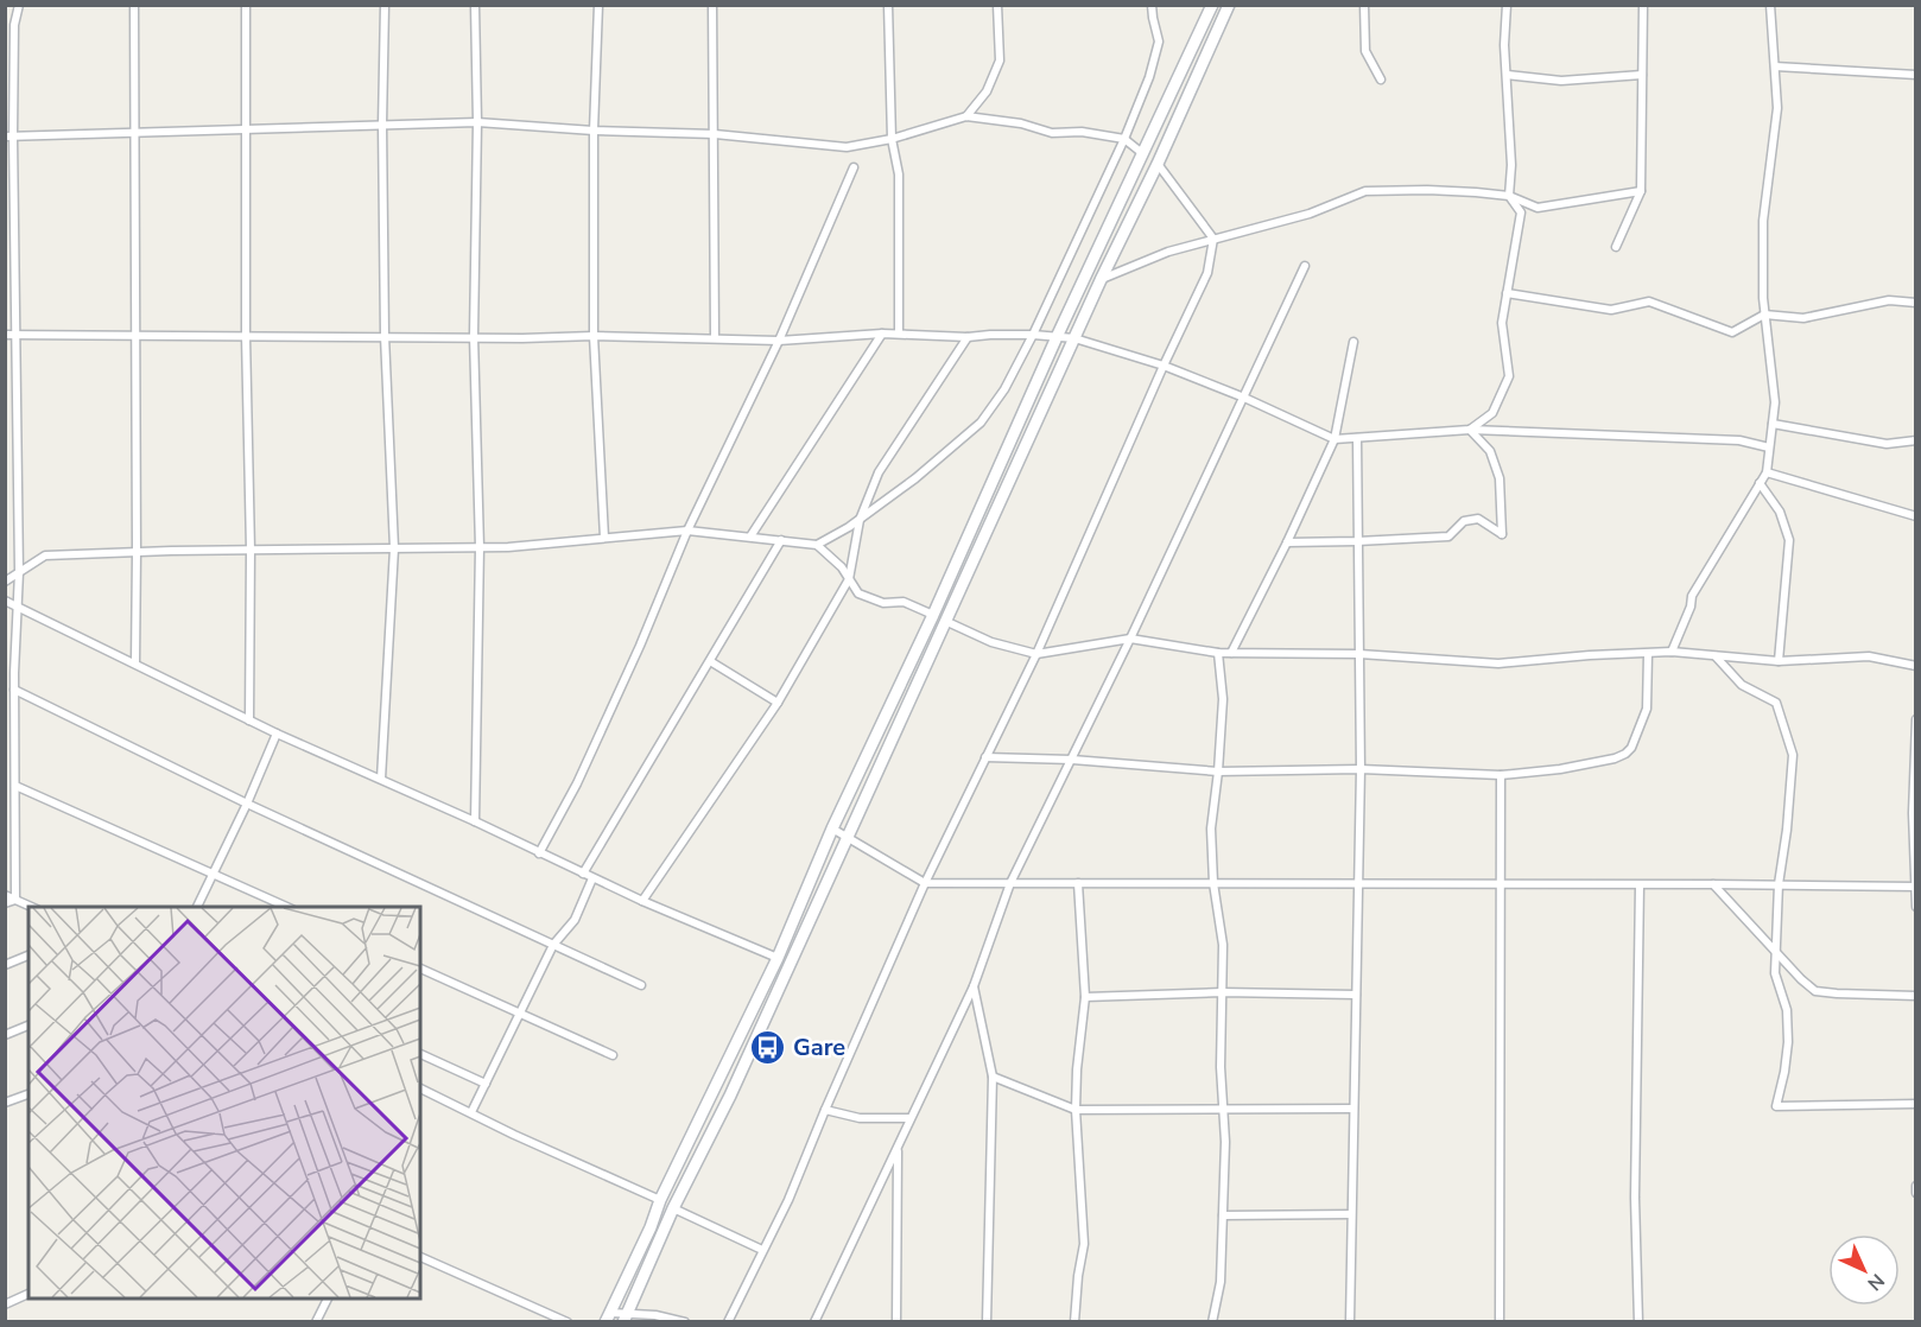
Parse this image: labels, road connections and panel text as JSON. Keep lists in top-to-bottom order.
{
  "places": {
    "bus stop": ["Gare"]
  },
  "north": "bottom right"
}
